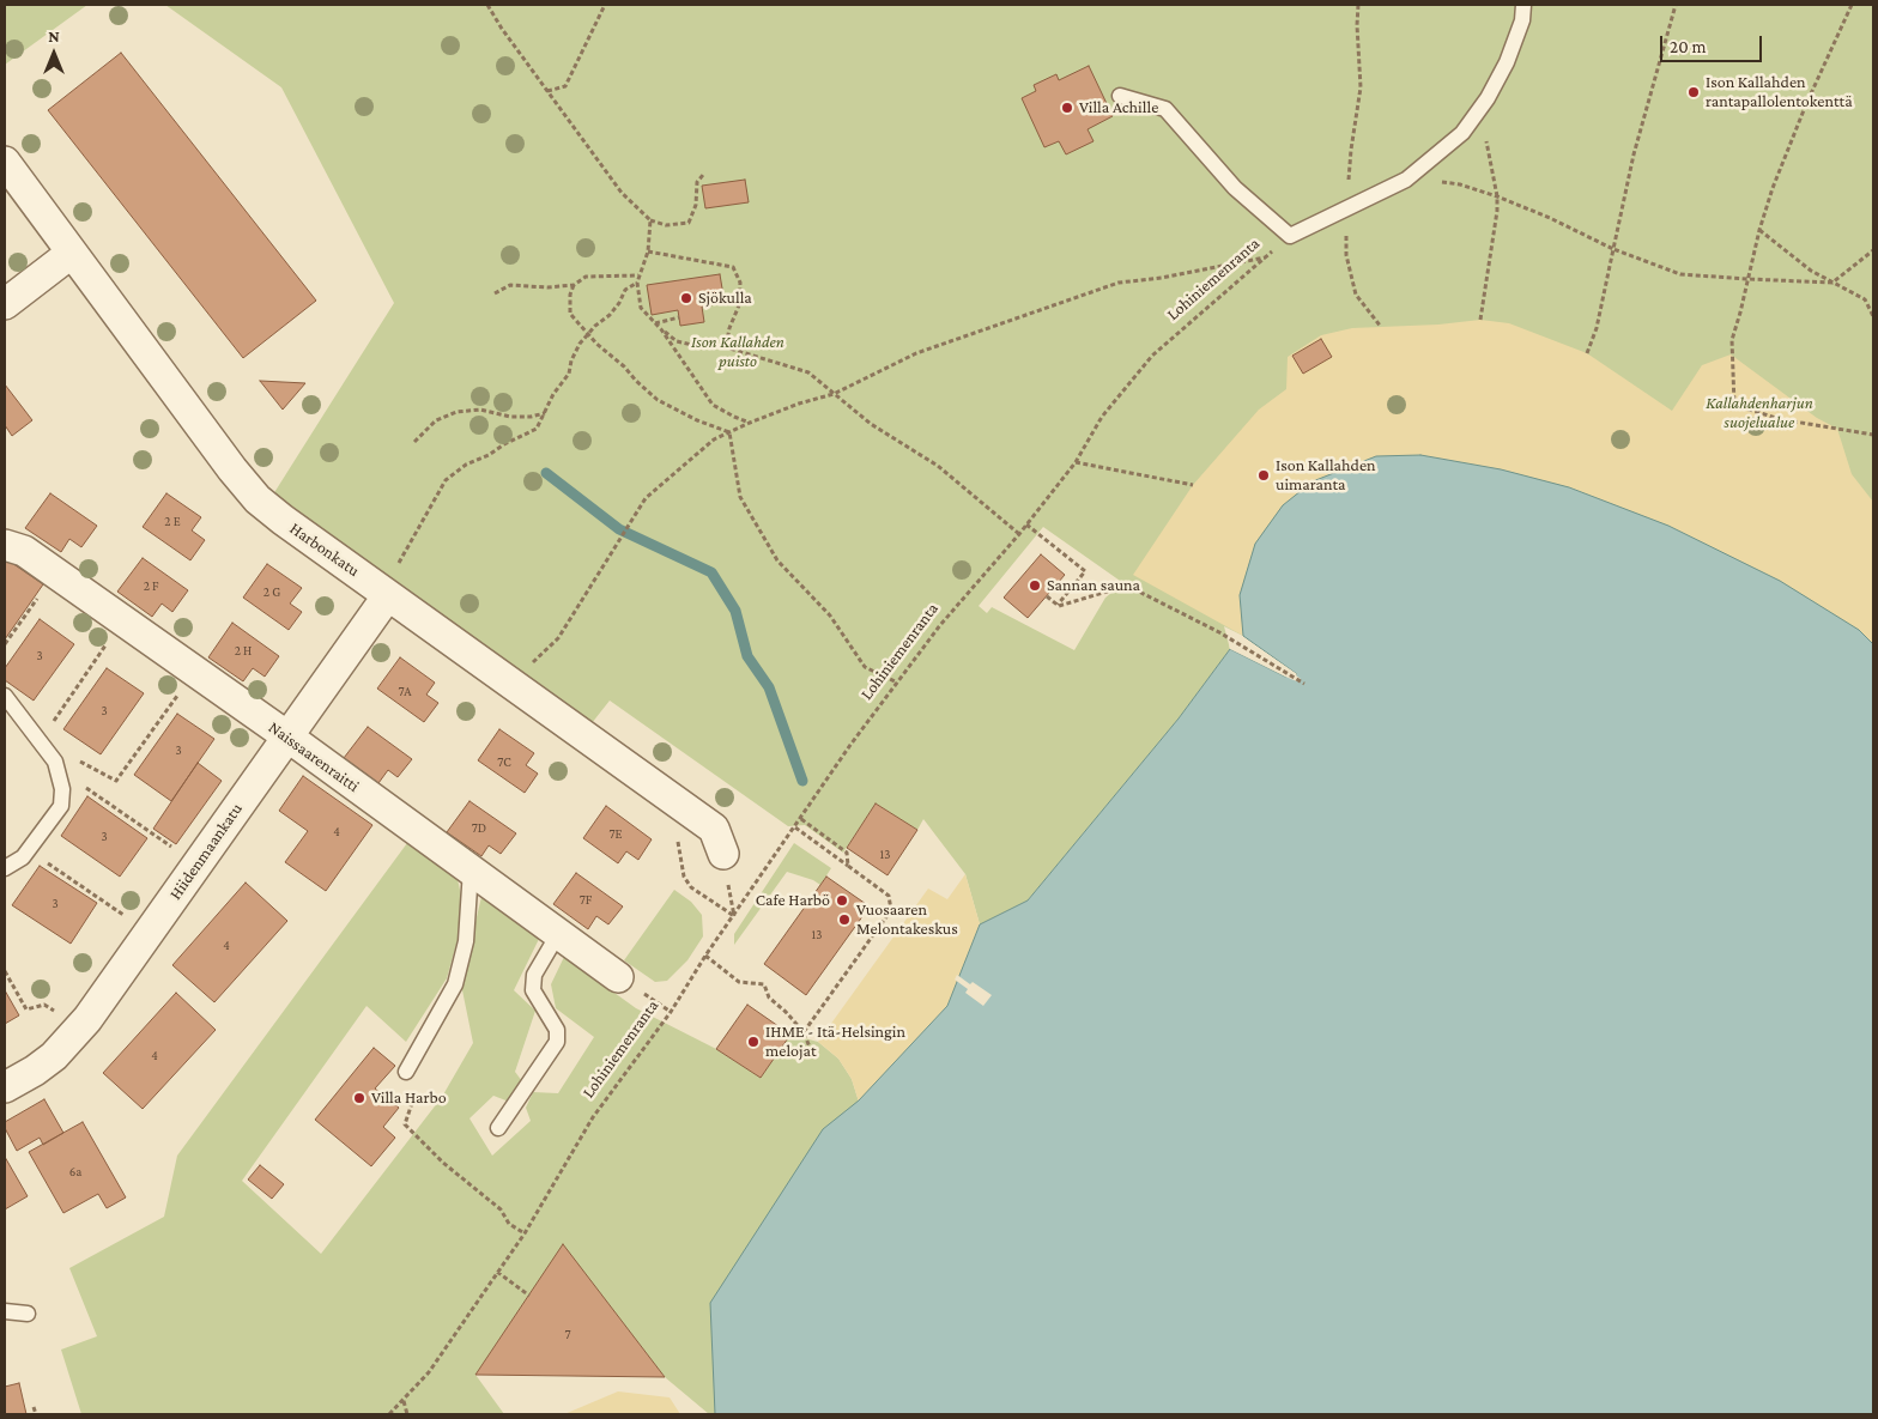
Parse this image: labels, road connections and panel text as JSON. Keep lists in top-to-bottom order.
{
  "streets": {
    "street": ["Harbonkatu", "Naissaarenraitti", "Hiidenmaankatu"],
    "path": ["Lohiniemenranta"]
  },
  "crossings": [
    ["Harbonkatu", "Hiidenmaankatu"],
    ["Naissaarenraitti", "Hiidenmaankatu"]
  ],
  "parks": ["Ison Kallahden puisto", "Kallahdenharjun suojelualue"],
  "places": [
    "Ison Kallahden rantapallolentokenttä",
    "Villa Achille",
    "Sjökulla",
    "Ison Kallahden uimaranta",
    "Sannan sauna",
    "Cafe Harbö",
    "Vuosaaren Melontakeskus",
    "IHME - Itä-Helsingin melojat",
    "Villa Harbo"
  ],
  "house_numbers": [
    "2 E",
    "2 F",
    "2 G",
    "2 H",
    "3",
    "7A",
    "3",
    "3",
    "7C",
    "7D",
    "4",
    "7E",
    "3",
    "13",
    "7F",
    "3",
    "13",
    "4",
    "4",
    "6a",
    "7"
  ],
  "scale_bar": "20 m",
  "north": "top"
}
